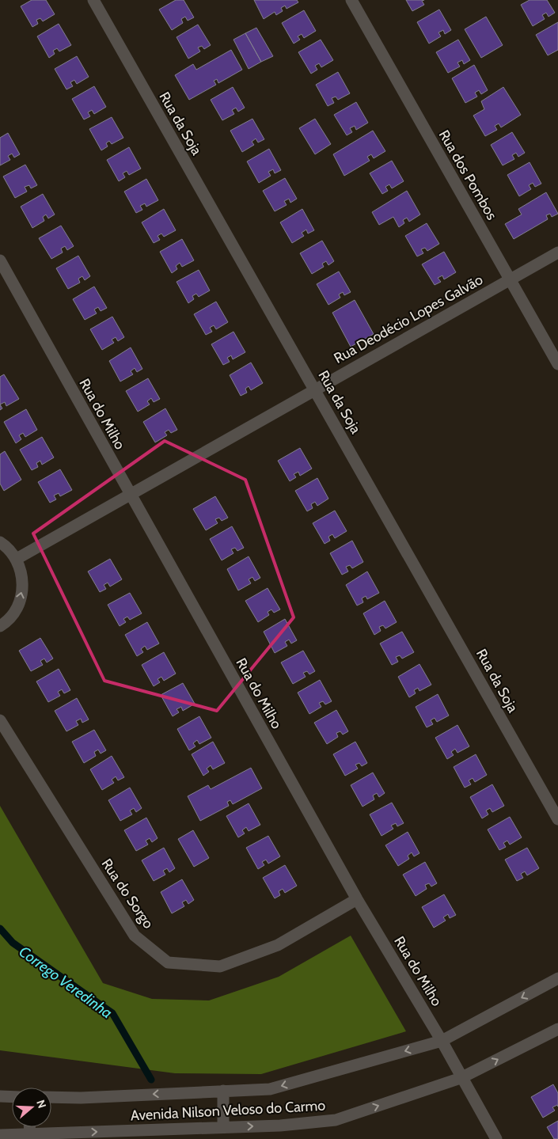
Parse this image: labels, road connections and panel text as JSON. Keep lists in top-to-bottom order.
{
  "streets": {
    "street": [
      "Rua da Soja",
      "Rua dos Pombos",
      "Rua Deodécio Lopes Galvão",
      "Rua do Milho",
      "Rua do Sorgo",
      "Avenida Nilson Veloso do Carmo"
    ]
  },
  "crossings": [
    ["Rua da Soja", "Rua Deodécio Lopes Galvão"],
    ["Rua dos Pombos", "Rua Deodécio Lopes Galvão"],
    ["Rua Deodécio Lopes Galvão", "Rua do Milho"],
    ["Rua do Milho", "Rua do Sorgo"],
    ["Rua do Milho", "Avenida Nilson Veloso do Carmo"]
  ],
  "water": ["Corrego Veredinha"],
  "north": "right"
}
